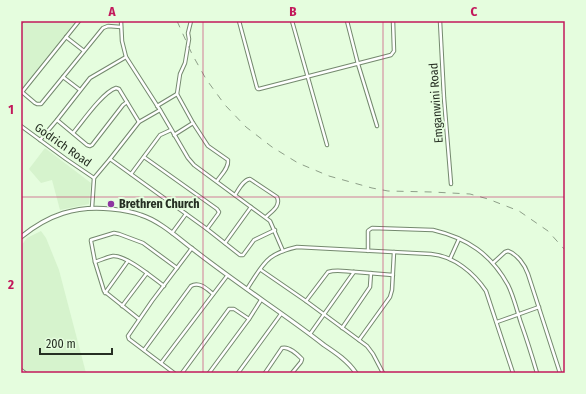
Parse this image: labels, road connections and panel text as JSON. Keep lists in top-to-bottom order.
{
  "streets": {
    "street": ["Emganwini Road", "Godrich Road"]
  },
  "places": ["Brethren Church"],
  "scale_bar": "200 m",
  "grid": {
    "columns": ["A", "B", "C"],
    "rows": ["1", "2"]
  }
}
